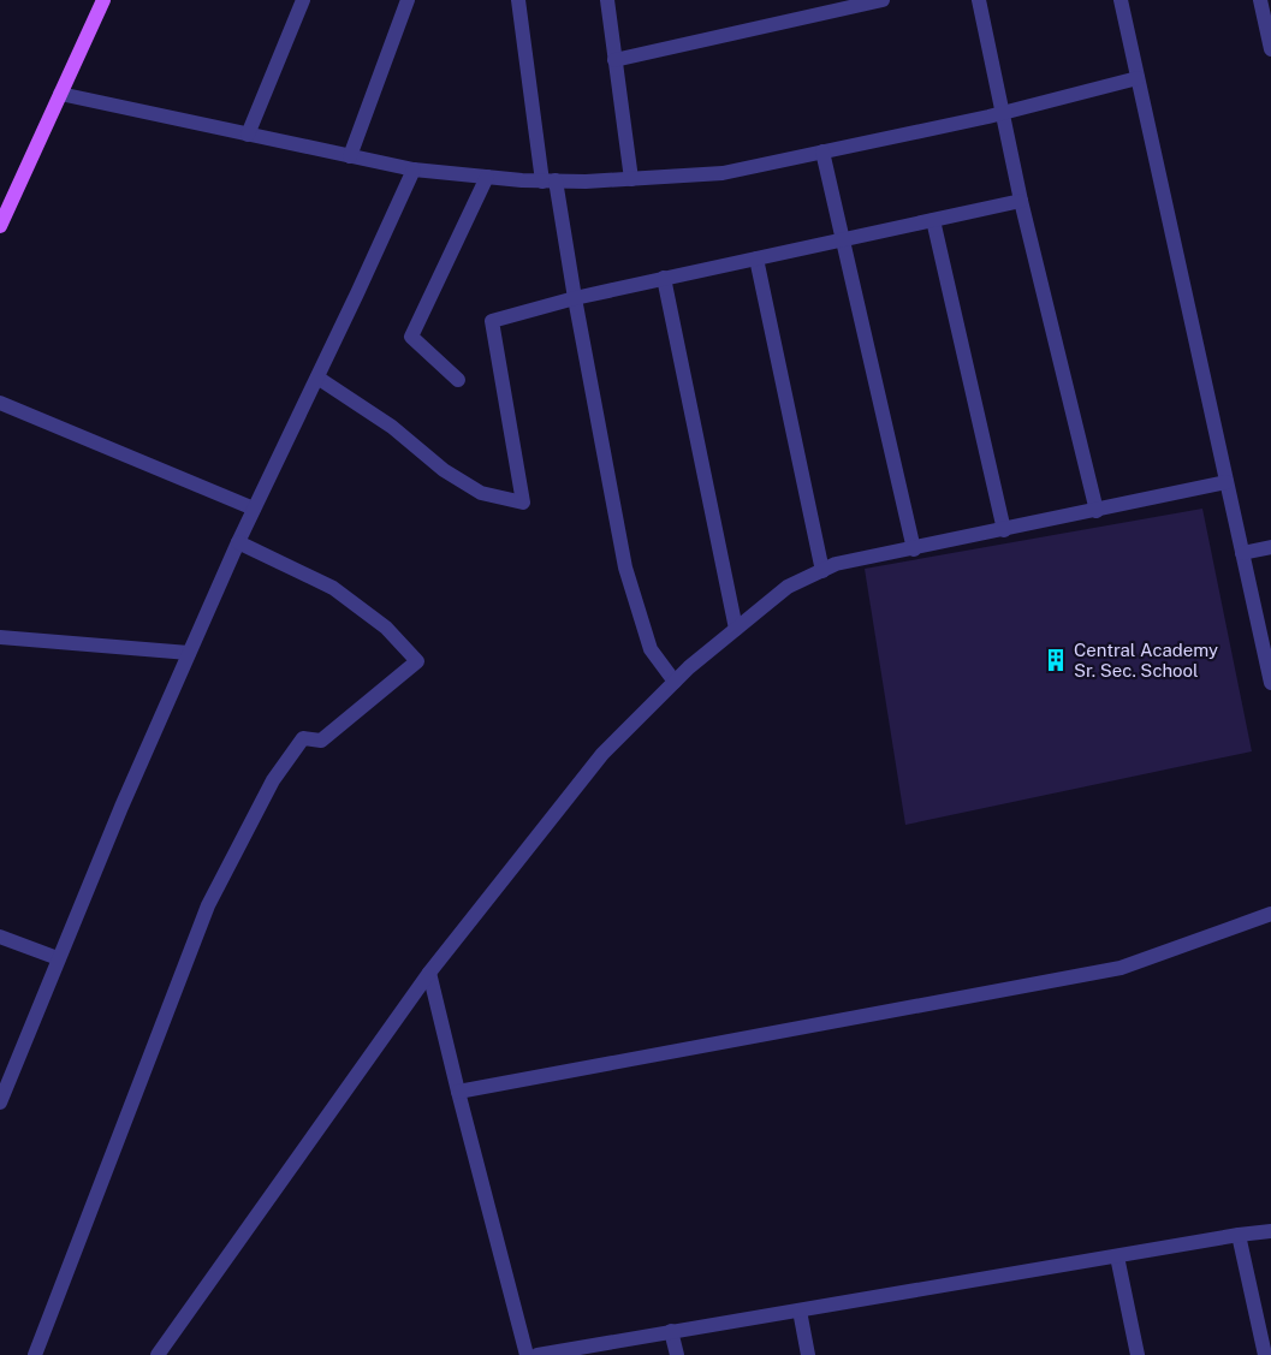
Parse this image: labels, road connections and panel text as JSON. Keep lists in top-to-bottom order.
{
  "places": {
    "building": ["Central Academy Sr. Sec. School"]
  }
}
